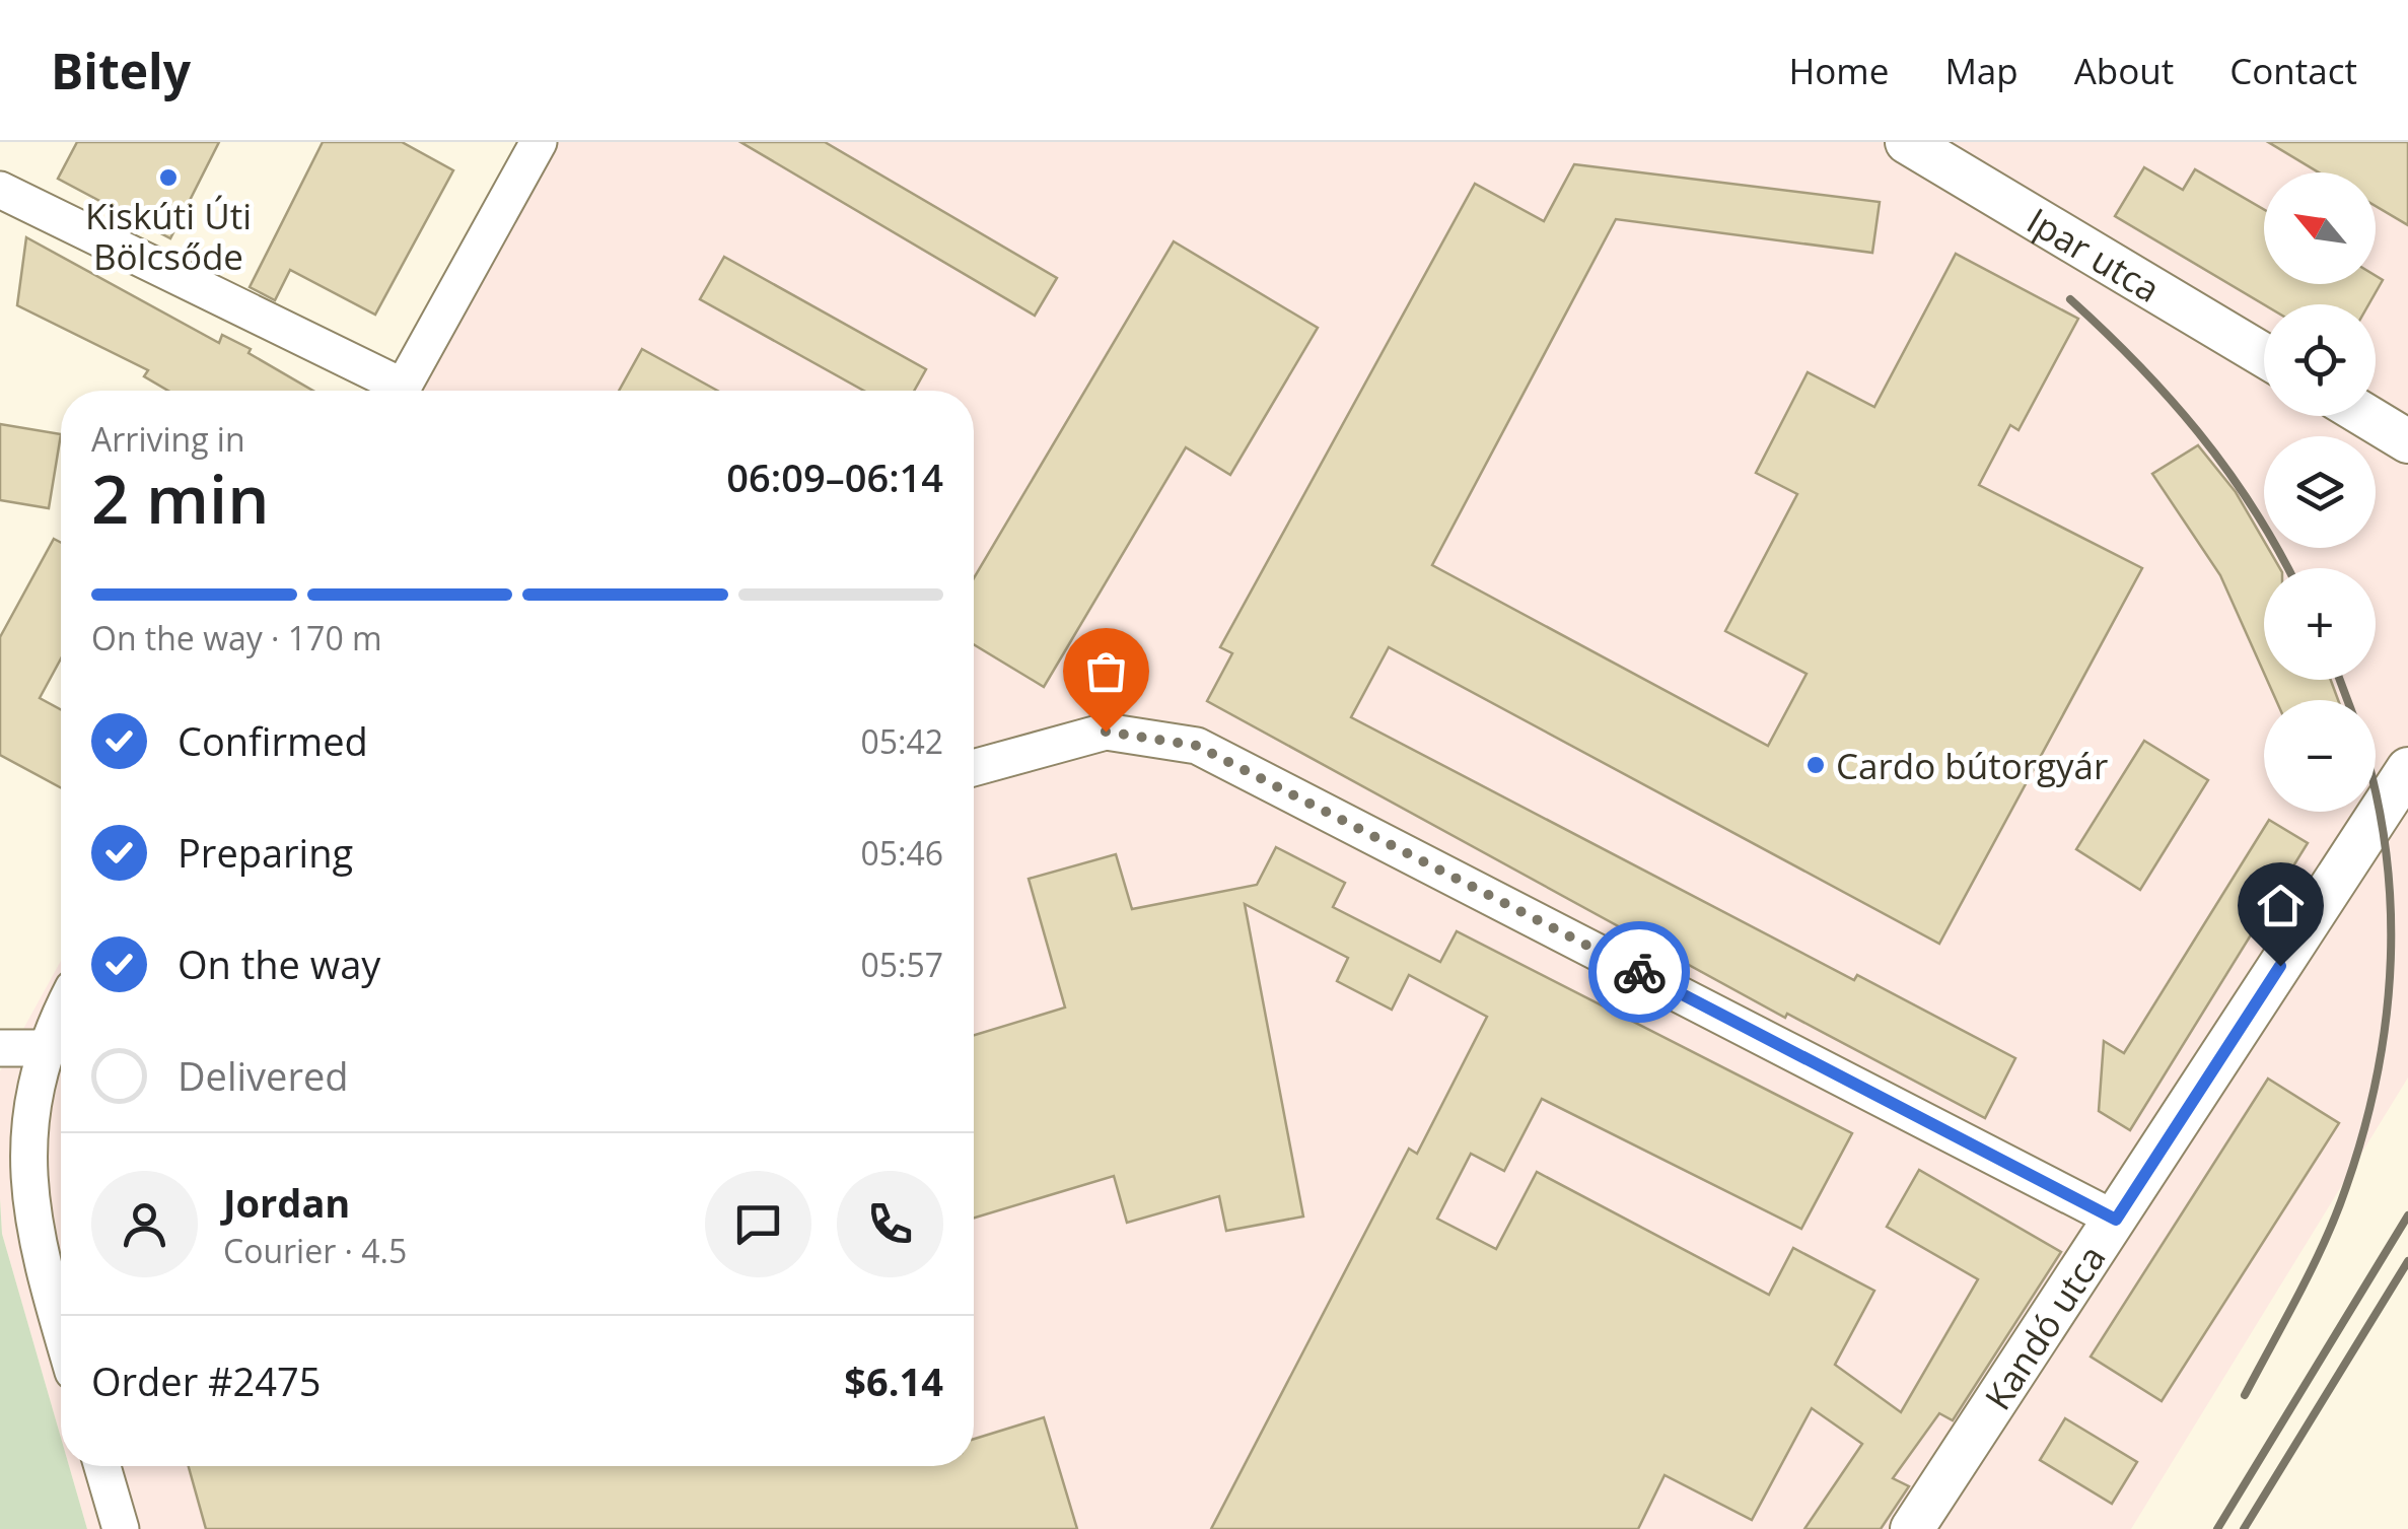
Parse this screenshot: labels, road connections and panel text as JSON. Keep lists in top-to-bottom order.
{
  "streets": {
    "street": ["Ipar utca", "Kandó utca"]
  },
  "places": ["Kiskúti Úti Bölcsőde", "Cardo bútorgyár"],
  "north": "top left",
  "page": {
    "header": "Bitely",
    "nav": [
      "Home",
      "Map",
      "About",
      "Contact"
    ],
    "map_buttons": ["+", "−"],
    "heading": ["2 min", "Arriving in", "06:09–06:14"],
    "panel": [
      "Jordan",
      "Courier · 4.5",
      "Order #2475",
      "$6.14"
    ],
    "bar": "On the way · 170 m",
    "list": [
      ["Confirmed", "05:42"],
      ["Preparing", "05:46"],
      ["On the way", "05:57"],
      "Delivered"
    ]
  }
}
